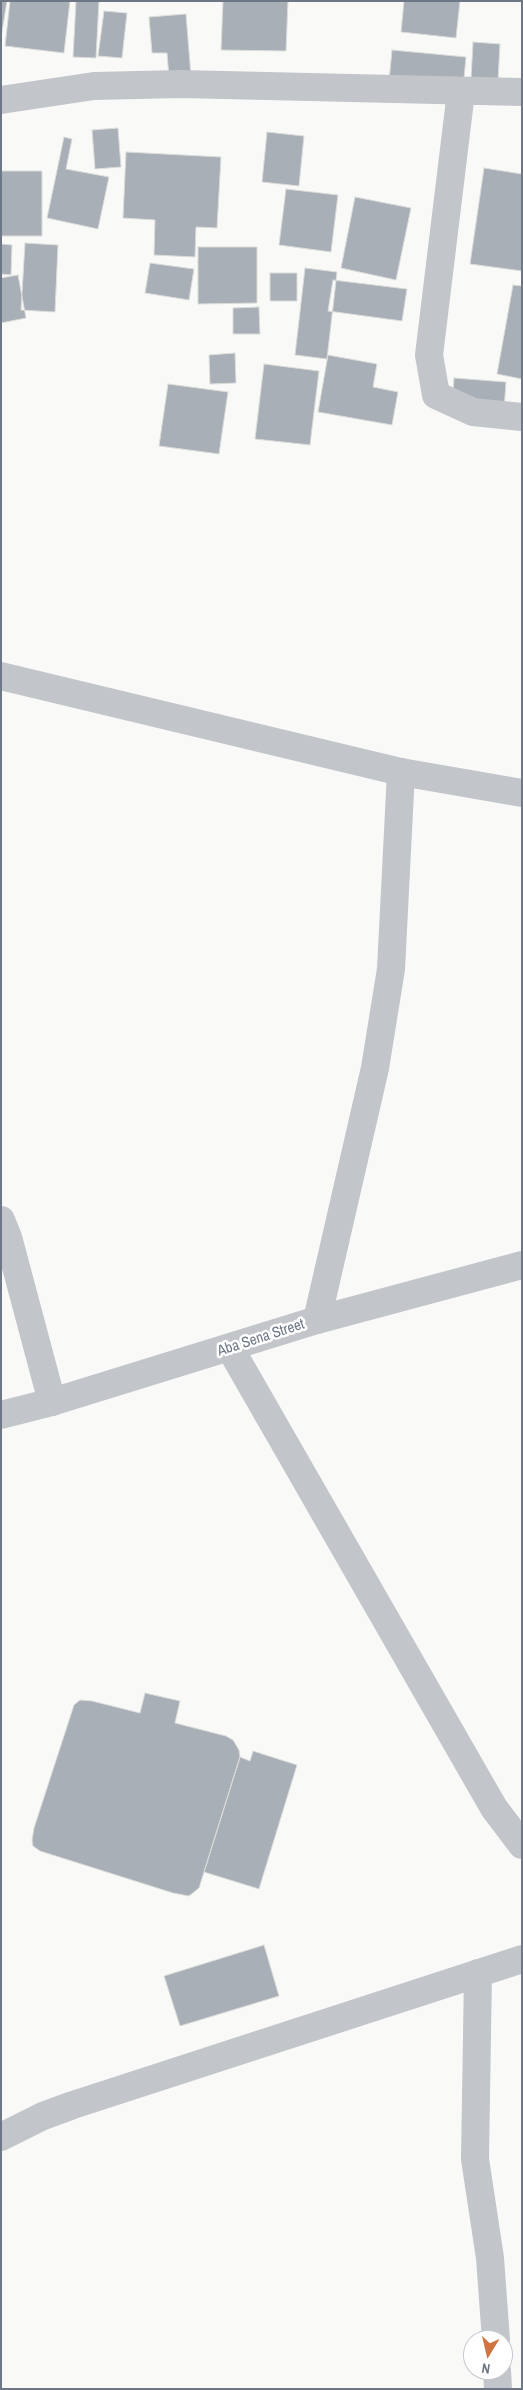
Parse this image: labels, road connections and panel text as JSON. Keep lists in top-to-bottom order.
{
  "streets": {
    "street": ["Aba Sena Street"]
  },
  "north": "bottom"
}
